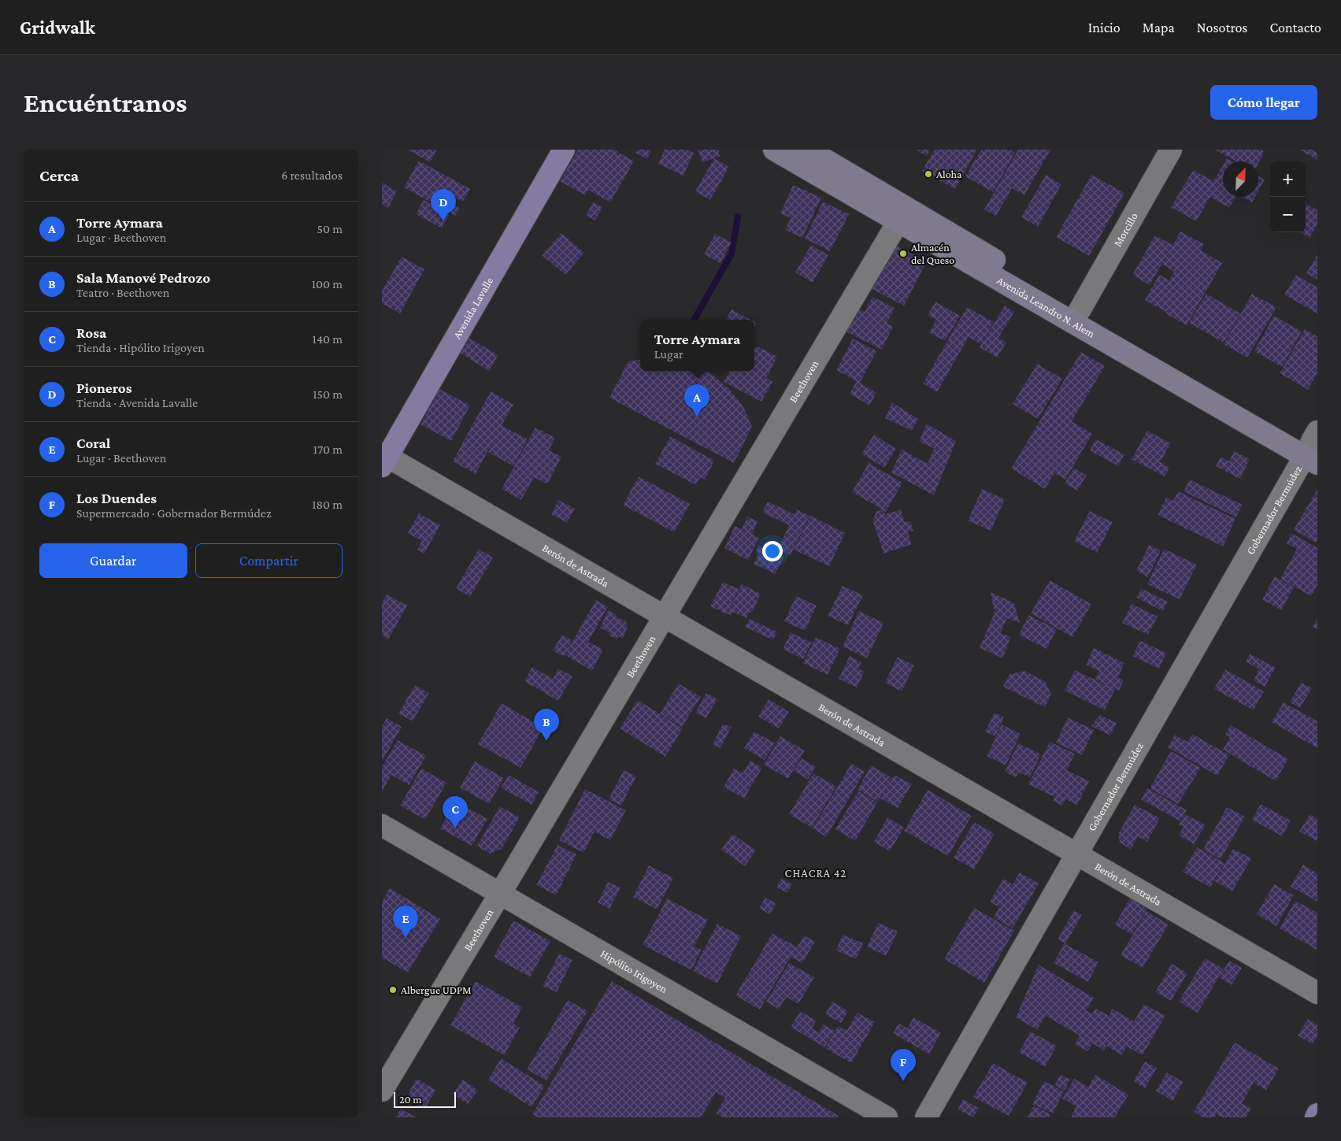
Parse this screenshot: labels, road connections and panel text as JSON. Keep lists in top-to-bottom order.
{
  "streets": {
    "main road": ["Avenida Leandro N. Alem", "Avenida Lavalle"],
    "street": [
      "Morcillo",
      "Beethoven",
      "Gobernador Bermúdez",
      "Berón de Astrada",
      "Hipólito Irigoyen"
    ]
  },
  "crossings": [
    ["Morcillo", "Avenida Leandro N. Alem"],
    ["Avenida Leandro N. Alem", "Beethoven"],
    ["Avenida Leandro N. Alem", "Gobernador Bermúdez"],
    ["Avenida Lavalle", "Berón de Astrada"],
    ["Beethoven", "Berón de Astrada"],
    ["Beethoven", "Hipólito Irigoyen"],
    ["Gobernador Bermúdez", "Berón de Astrada"]
  ],
  "districts": ["CHACRA 42"],
  "places": ["Aloha", "Almacén del Queso", "Albergue UDPM"],
  "scale_bar": "20 m",
  "north": "top right",
  "page": {
    "header": "Gridwalk",
    "nav": [
      "Inicio",
      "Mapa",
      "Nosotros",
      "Contacto"
    ],
    "buttons": [
      "Cómo llegar",
      ["Guardar", "Compartir"]
    ],
    "title": "Encuéntranos",
    "heading": ["Cerca", "6 resultados"],
    "map_buttons": ["+", "−"],
    "pins": [
      "D",
      "A",
      "B",
      "C",
      "E",
      "F"
    ],
    "list": [
      {
        "mark": "A",
        "name": "Torre Aymara",
        "note": "Lugar · Beethoven",
        "value": "50 m"
      },
      {
        "mark": "B",
        "name": "Sala Manové Pedrozo",
        "note": "Teatro · Beethoven",
        "value": "100 m"
      },
      {
        "mark": "C",
        "name": "Rosa",
        "note": "Tienda · Hipólito Irigoyen",
        "value": "140 m"
      },
      {
        "mark": "D",
        "name": "Pioneros",
        "note": "Tienda · Avenida Lavalle",
        "value": "150 m"
      },
      {
        "mark": "E",
        "name": "Coral",
        "note": "Lugar · Beethoven",
        "value": "170 m"
      },
      {
        "mark": "F",
        "name": "Los Duendes",
        "note": "Supermercado · Gobernador Bermúdez",
        "value": "180 m"
      }
    ],
    "popup": ["Torre Aymara", "Lugar"],
    "scale": "20 m"
  }
}
